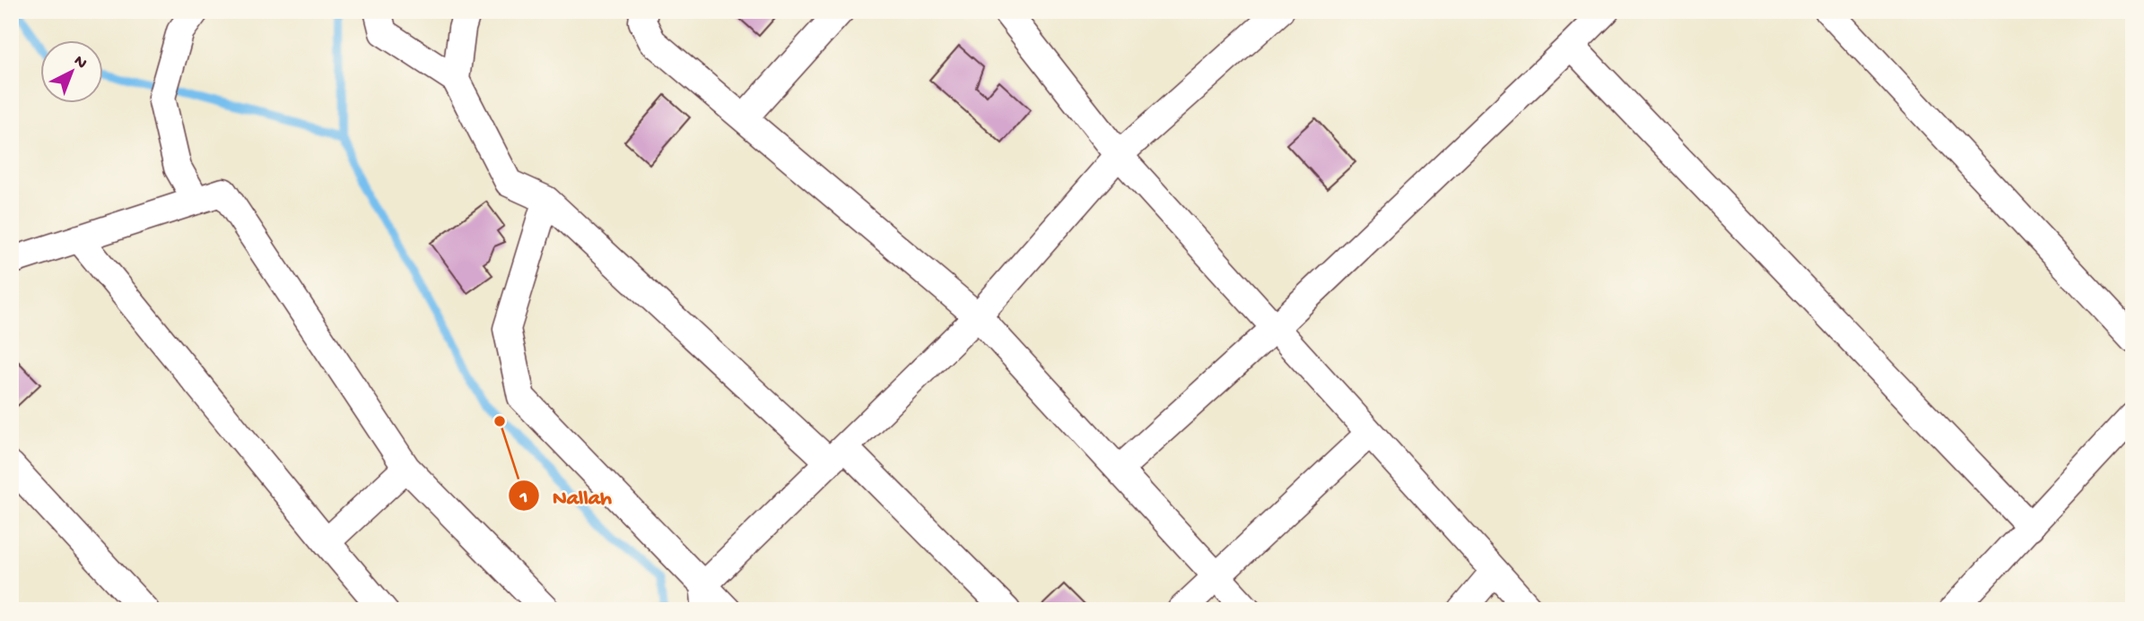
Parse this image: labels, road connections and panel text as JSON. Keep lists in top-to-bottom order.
{
  "places": ["Nallah"],
  "north": "top right"
}
